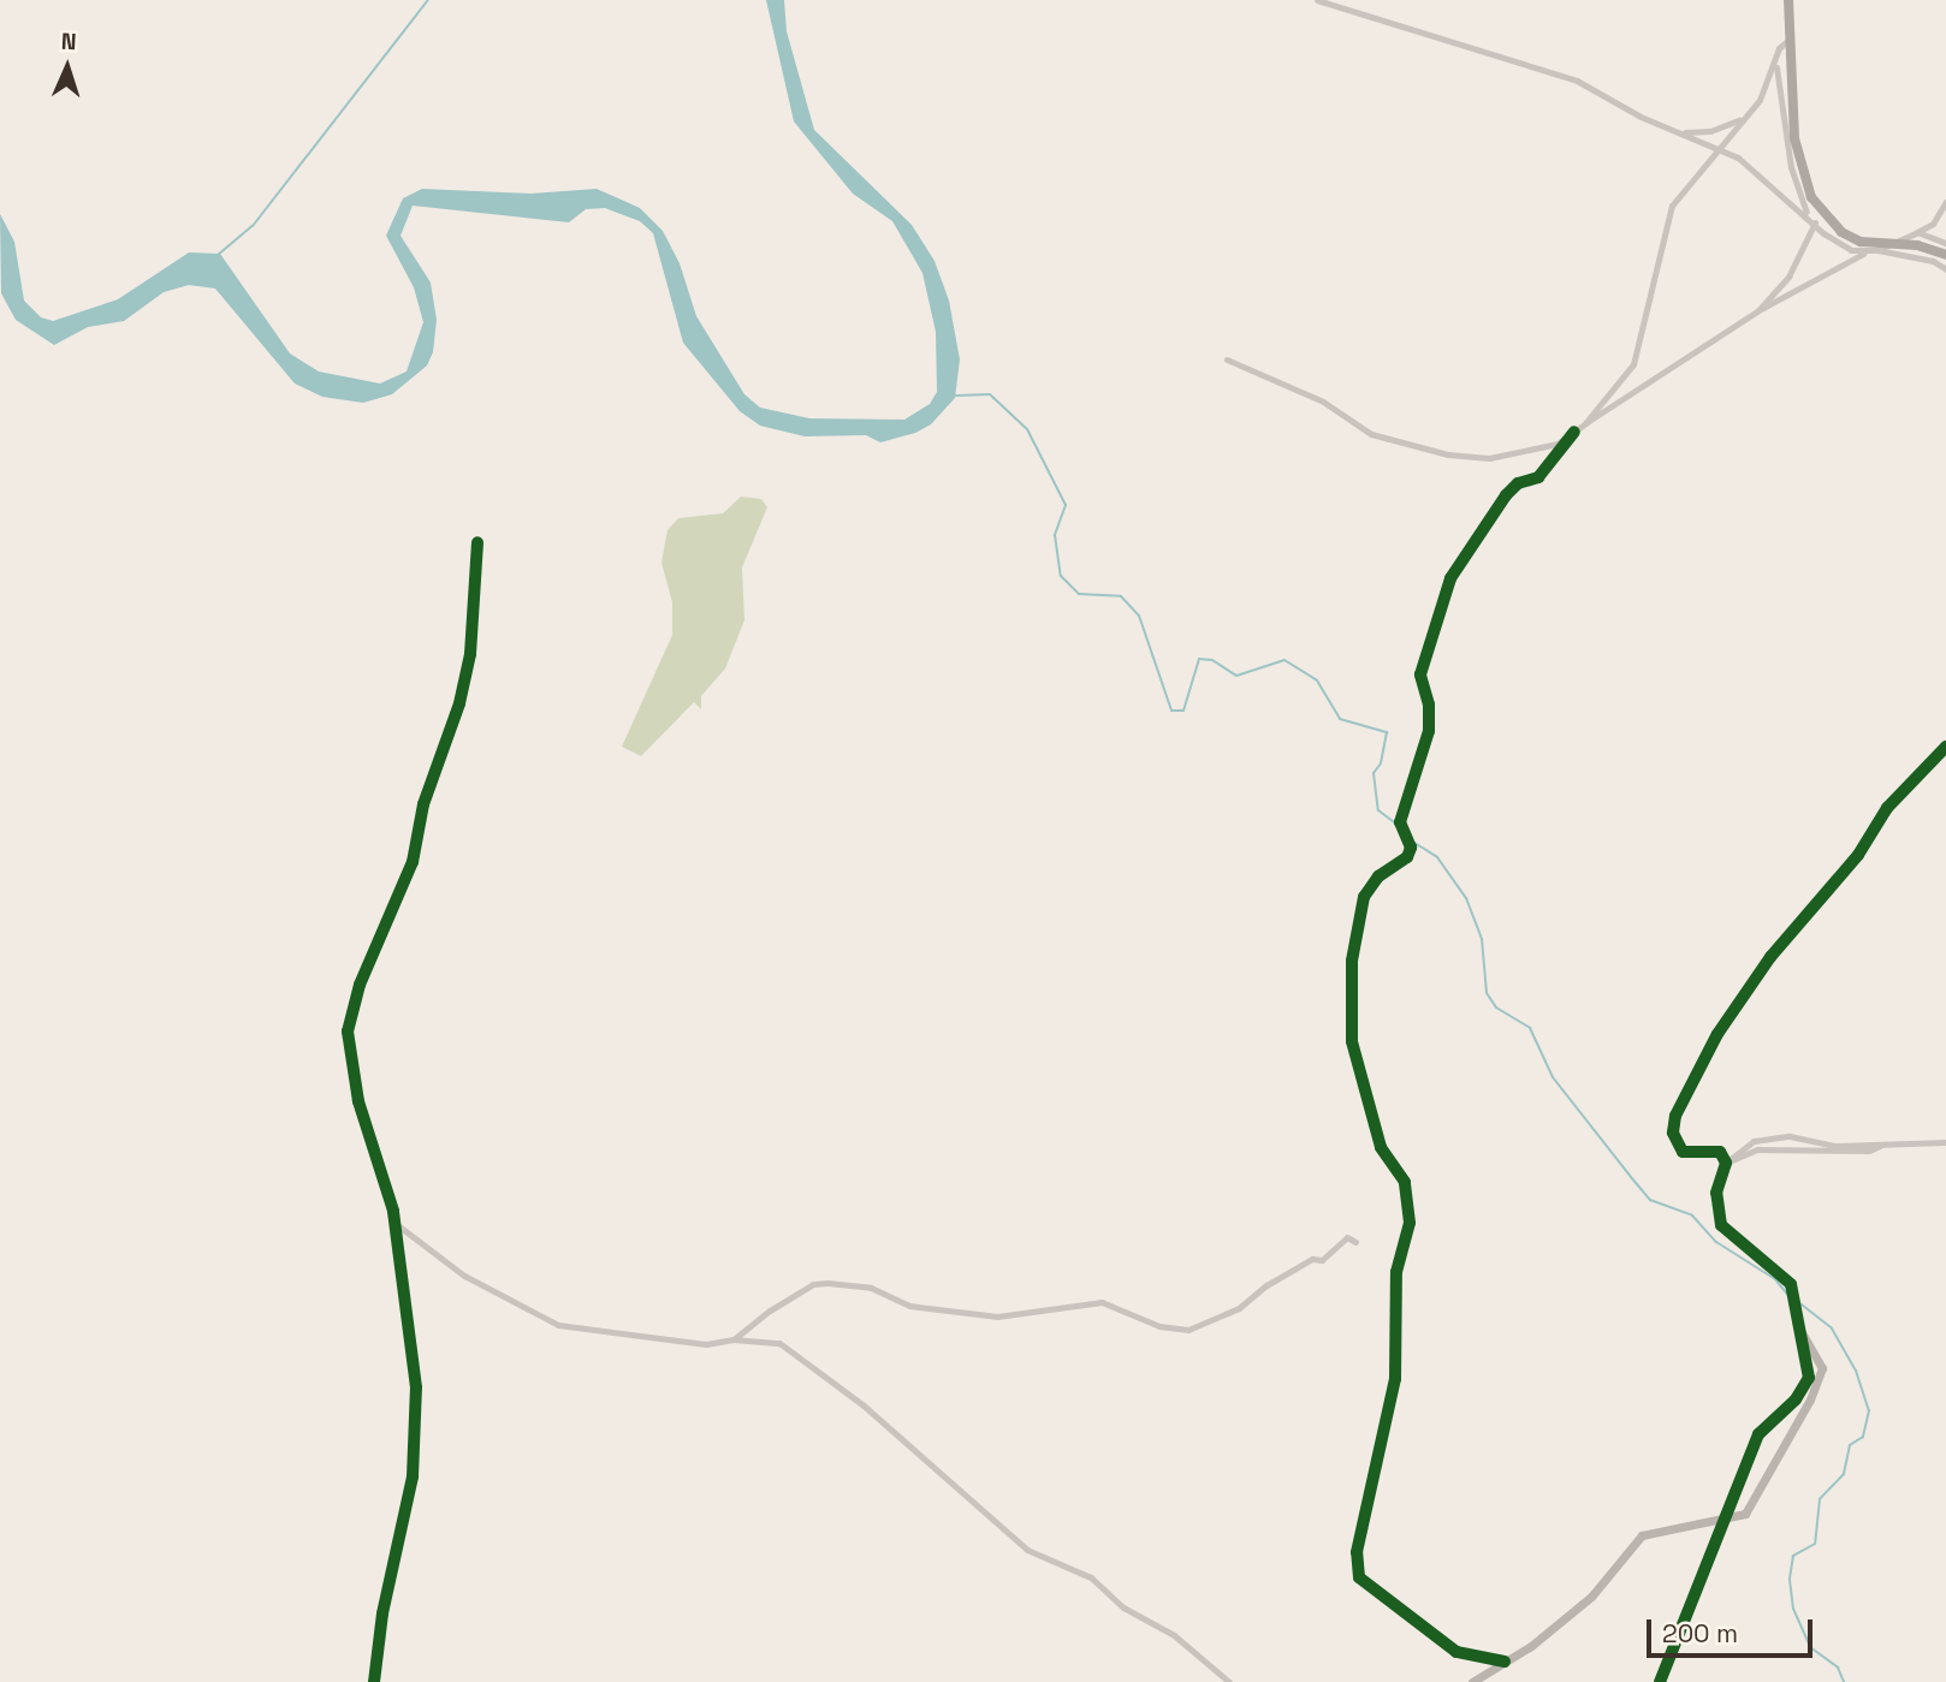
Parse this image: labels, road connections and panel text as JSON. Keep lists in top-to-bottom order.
{
  "scale_bar": "200 m",
  "north": "top"
}
